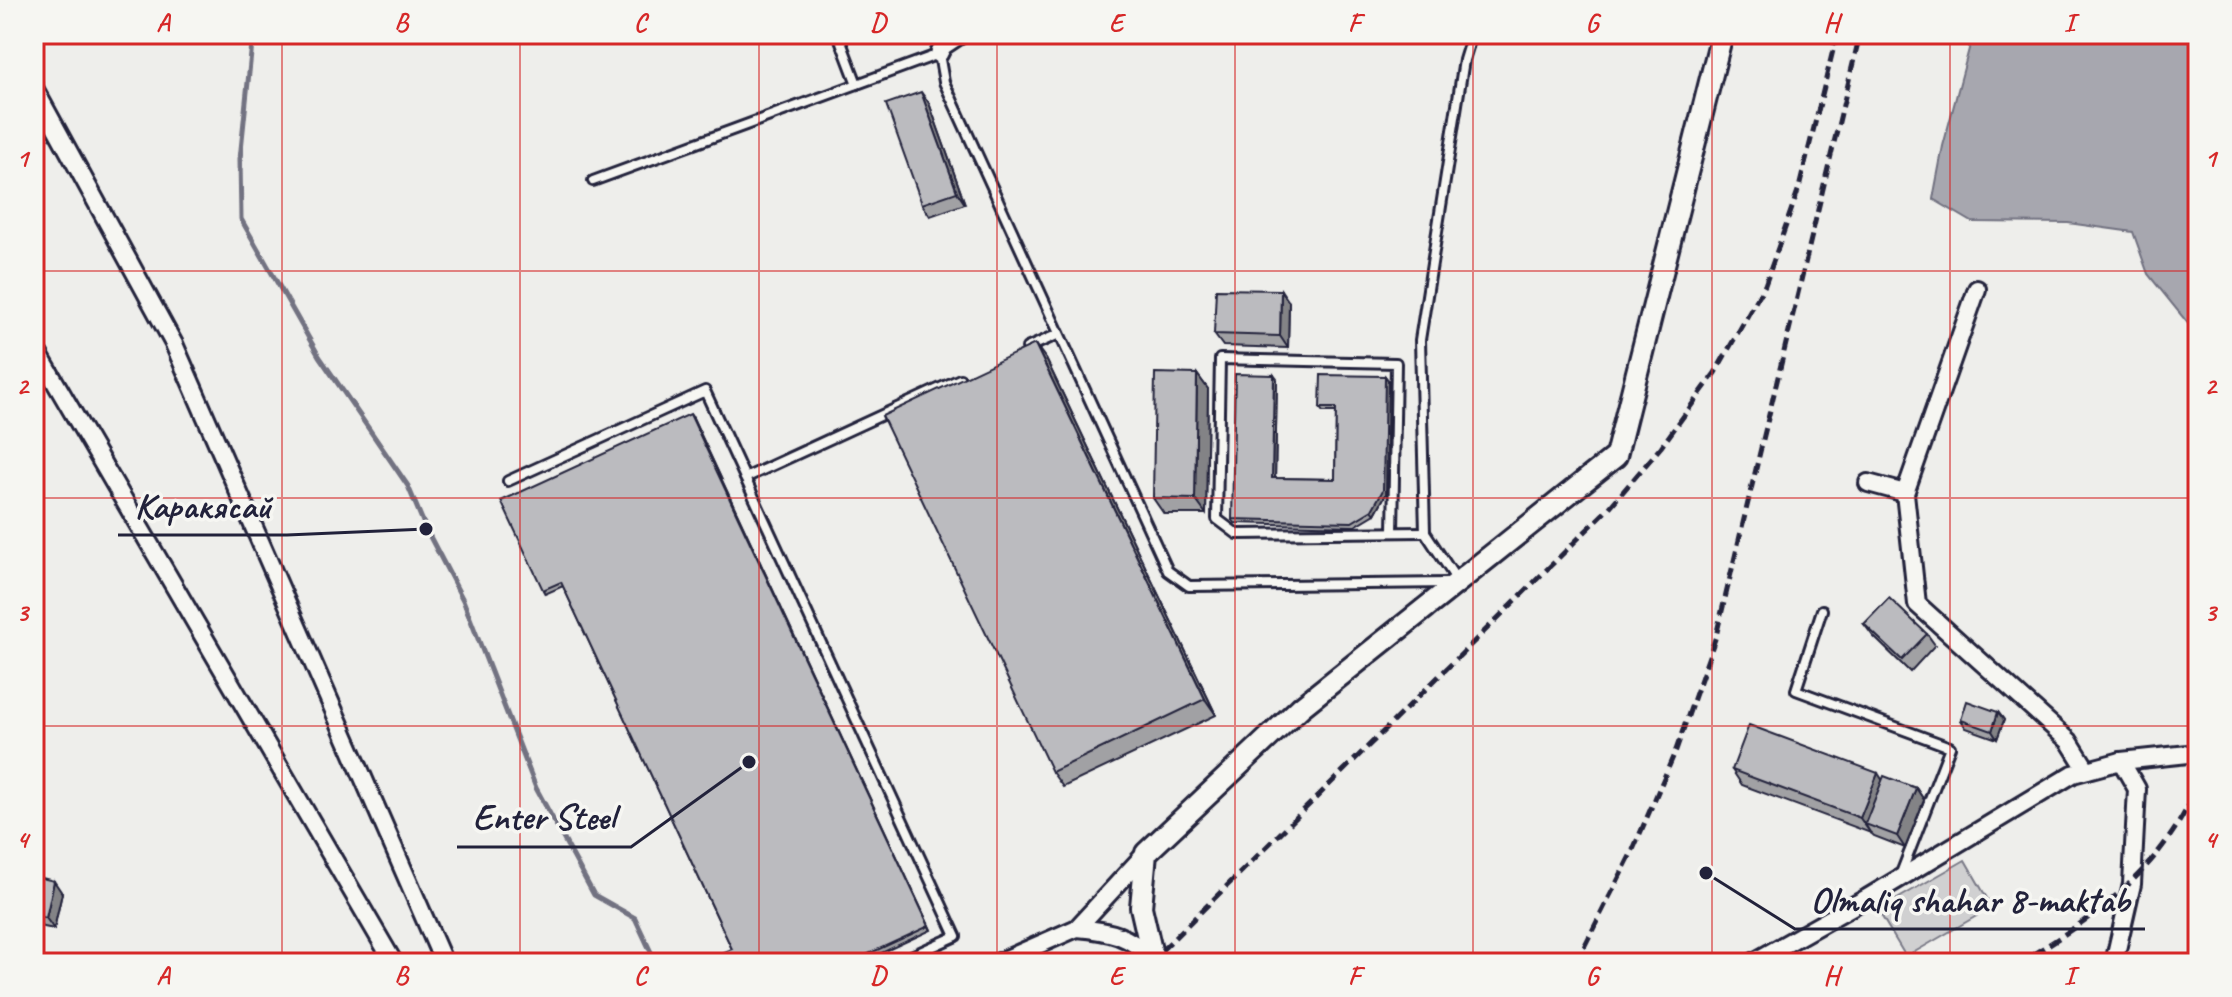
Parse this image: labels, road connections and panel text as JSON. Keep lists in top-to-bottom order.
{
  "places": ["Каракясай", "Enter Steel", "Olmaliq shahar 8-maktab"],
  "grid": {
    "columns": [
      "A",
      "B",
      "C",
      "D",
      "E",
      "F",
      "G",
      "H",
      "I"
    ],
    "rows": [
      "1",
      "2",
      "3",
      "4"
    ]
  }
}
